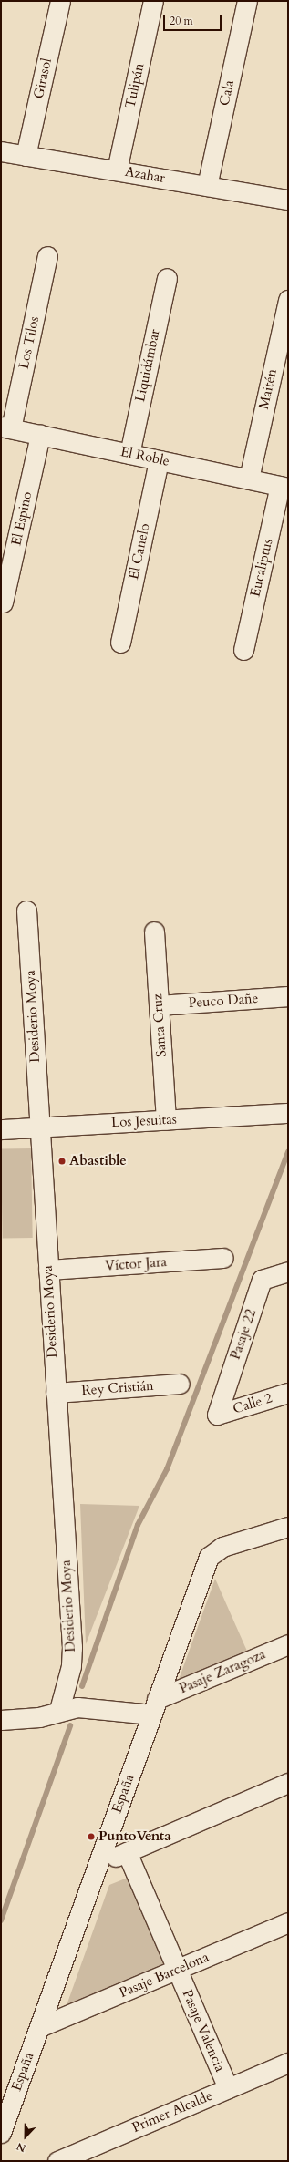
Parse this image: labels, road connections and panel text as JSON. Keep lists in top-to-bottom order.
{
  "streets": {
    "street": [
      "Girasol",
      "Tulipán",
      "Cala",
      "Azahar",
      "Los Tilos",
      "Liquidámbar",
      "Maitén",
      "El Roble",
      "El Espino",
      "El Canelo",
      "Eucaliptus",
      "Peuco Dañe",
      "Desiderio Moya",
      "Santa Cruz",
      "Los Jesuitas",
      "Víctor Jara",
      "Pasaje 22",
      "Rey Cristián",
      "Calle 2",
      "Pasaje Zaragoza",
      "España",
      "Pasaje Barcelona",
      "Pasaje Valencia",
      "Primer Alcalde"
    ]
  },
  "crossings": [
    ["Girasol", "Azahar"],
    ["Tulipán", "Azahar"],
    ["Cala", "Azahar"],
    ["Los Tilos", "El Roble"],
    ["Liquidámbar", "El Roble"],
    ["Maitén", "El Roble"],
    ["El Roble", "El Espino"],
    ["El Roble", "El Canelo"],
    ["El Roble", "Eucaliptus"],
    ["Peuco Dañe", "Santa Cruz"],
    ["Desiderio Moya", "Los Jesuitas"],
    ["Desiderio Moya", "Víctor Jara"],
    ["Desiderio Moya", "Rey Cristián"],
    ["Santa Cruz", "Los Jesuitas"],
    ["Pasaje 22", "Calle 2"],
    ["Pasaje Zaragoza", "España"],
    ["España", "Pasaje Barcelona"],
    ["Pasaje Barcelona", "Pasaje Valencia"],
    ["Pasaje Valencia", "Primer Alcalde"]
  ],
  "places": ["Abastible", "PuntoVenta"],
  "scale_bar": "20 m",
  "north": "bottom"
}
